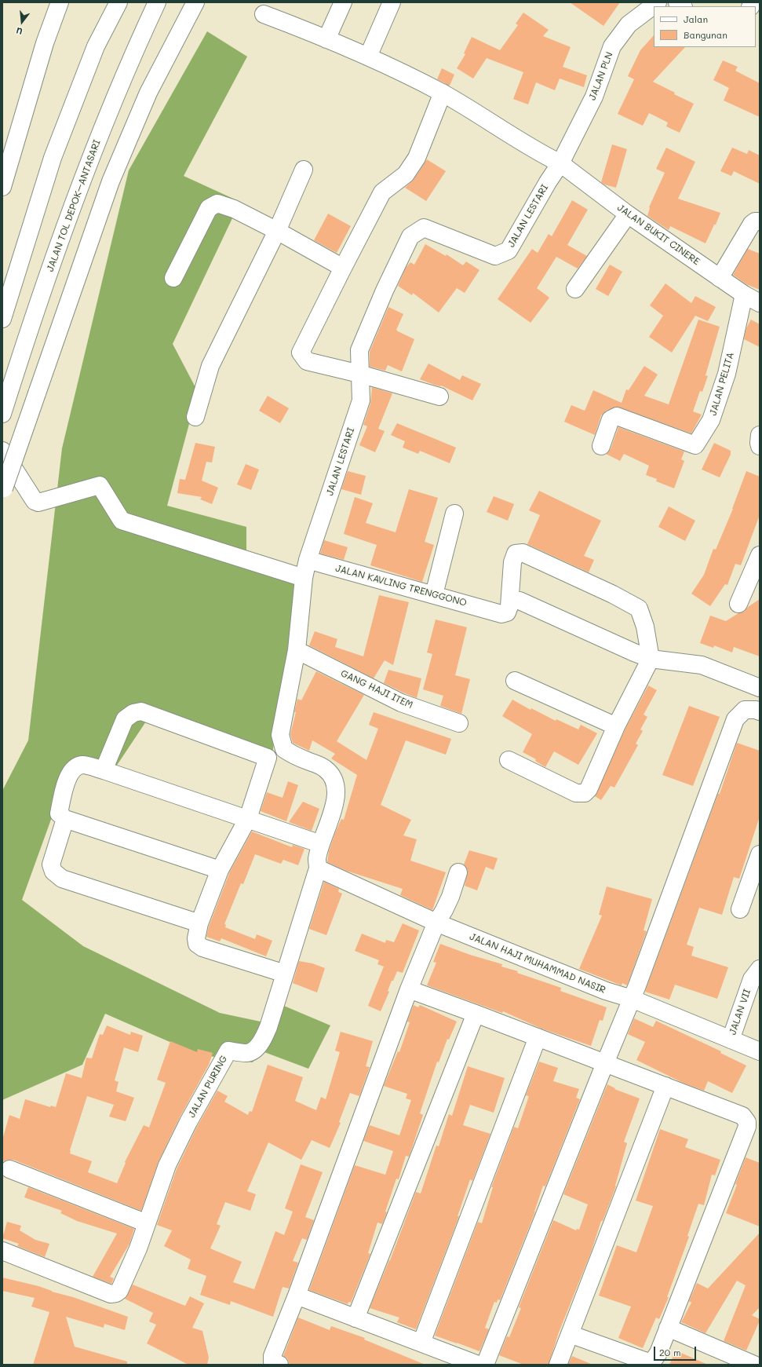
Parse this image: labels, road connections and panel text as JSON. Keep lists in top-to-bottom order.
{
  "streets": {
    "main road": [
      "JALAN PLN",
      "JALAN TOL DEPOK–ANTASARI",
      "JALAN LESTARI",
      "JALAN BUKIT CINERE",
      "JALAN PELITA",
      "JALAN KAVLING TRENGGONO",
      "GANG HAJI ITEM",
      "JALAN HAJI MUHAMMAD NASIR",
      "JALAN VII",
      "JALAN PURING"
    ]
  },
  "crossings": [
    ["JALAN PLN", "JALAN LESTARI"],
    ["JALAN PLN", "JALAN BUKIT CINERE"],
    ["JALAN LESTARI", "JALAN BUKIT CINERE"],
    ["JALAN LESTARI", "JALAN KAVLING TRENGGONO"],
    ["JALAN LESTARI", "GANG HAJI ITEM"],
    ["JALAN LESTARI", "JALAN HAJI MUHAMMAD NASIR"],
    ["JALAN LESTARI", "JALAN PURING"],
    ["JALAN BUKIT CINERE", "JALAN PELITA"],
    ["JALAN HAJI MUHAMMAD NASIR", "JALAN VII"],
    ["JALAN HAJI MUHAMMAD NASIR", "JALAN PURING"]
  ],
  "legend": ["Jalan", "Bangunan"],
  "scale_bar": "20 m",
  "north": "bottom"
}
